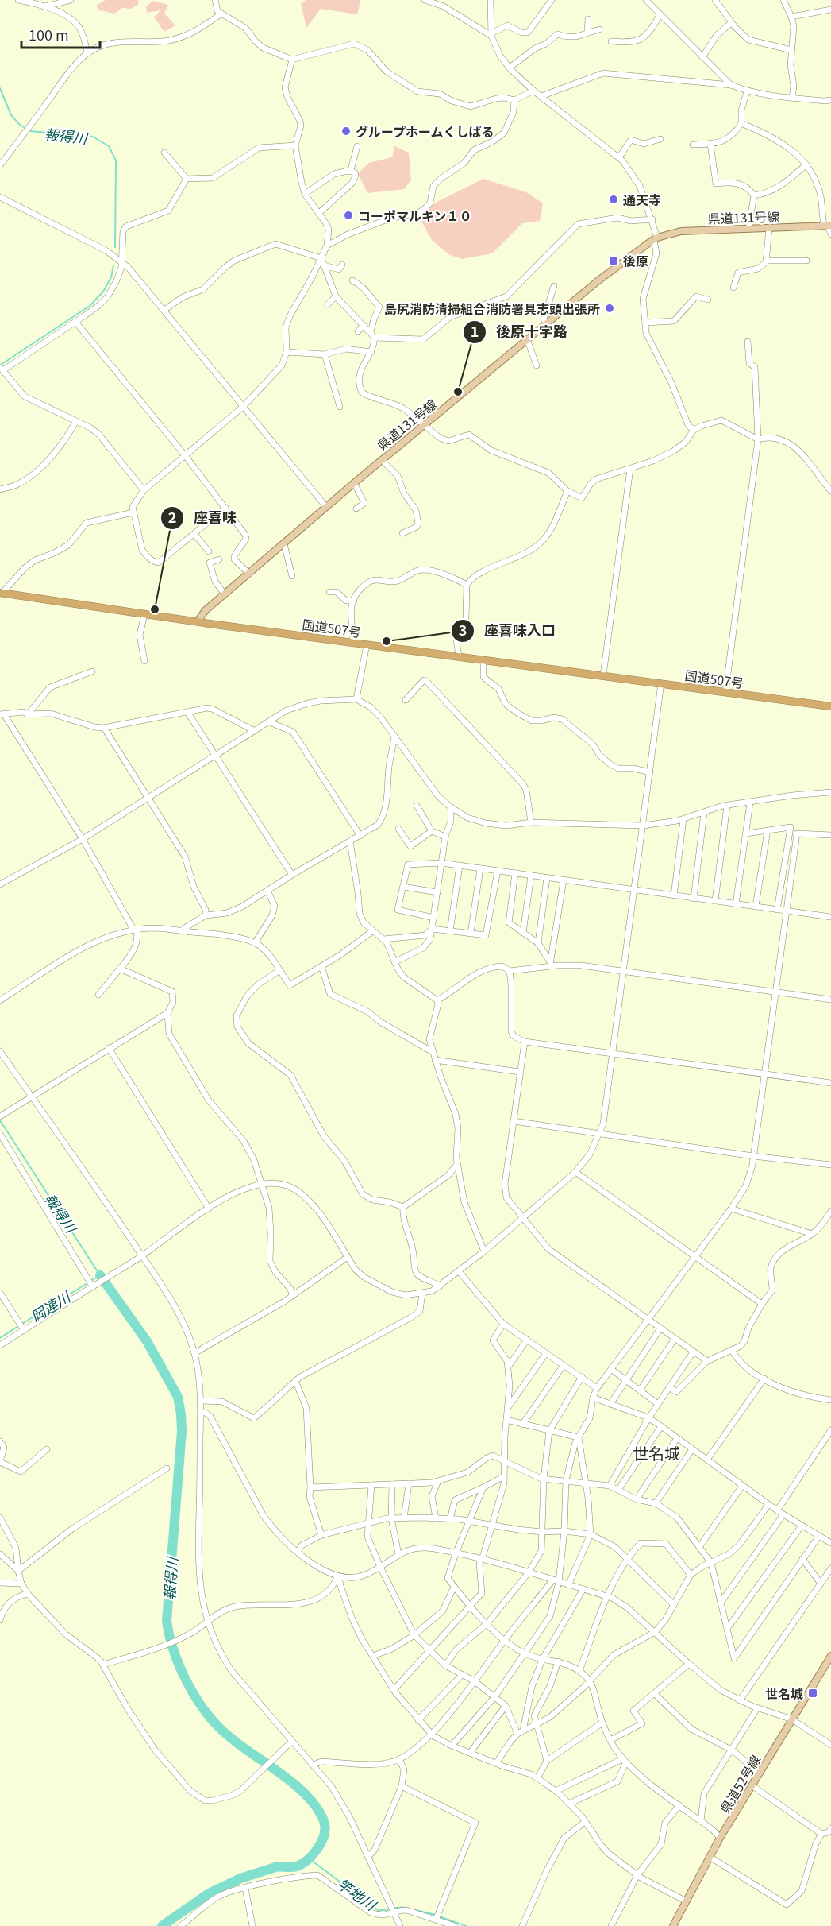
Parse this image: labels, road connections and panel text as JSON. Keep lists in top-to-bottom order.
{
  "streets": {
    "highway": ["国道507号"],
    "main road": ["県道131号線", "県道52号線"]
  },
  "crossings": [
    ["県道131号線", "国道507号"]
  ],
  "districts": ["世名城"],
  "water": ["報得川", "岡連川", "竿地川"],
  "places": {
    "other": [
      "グループホームくしばる",
      "通天寺",
      "コーポマルキン１０",
      "島尻消防清掃組合消防署具志頭出張所",
      "後原十字路",
      "座喜味",
      "座喜味入口"
    ],
    "transit": ["後原", "世名城"]
  },
  "scale_bar": "100 m"
}
